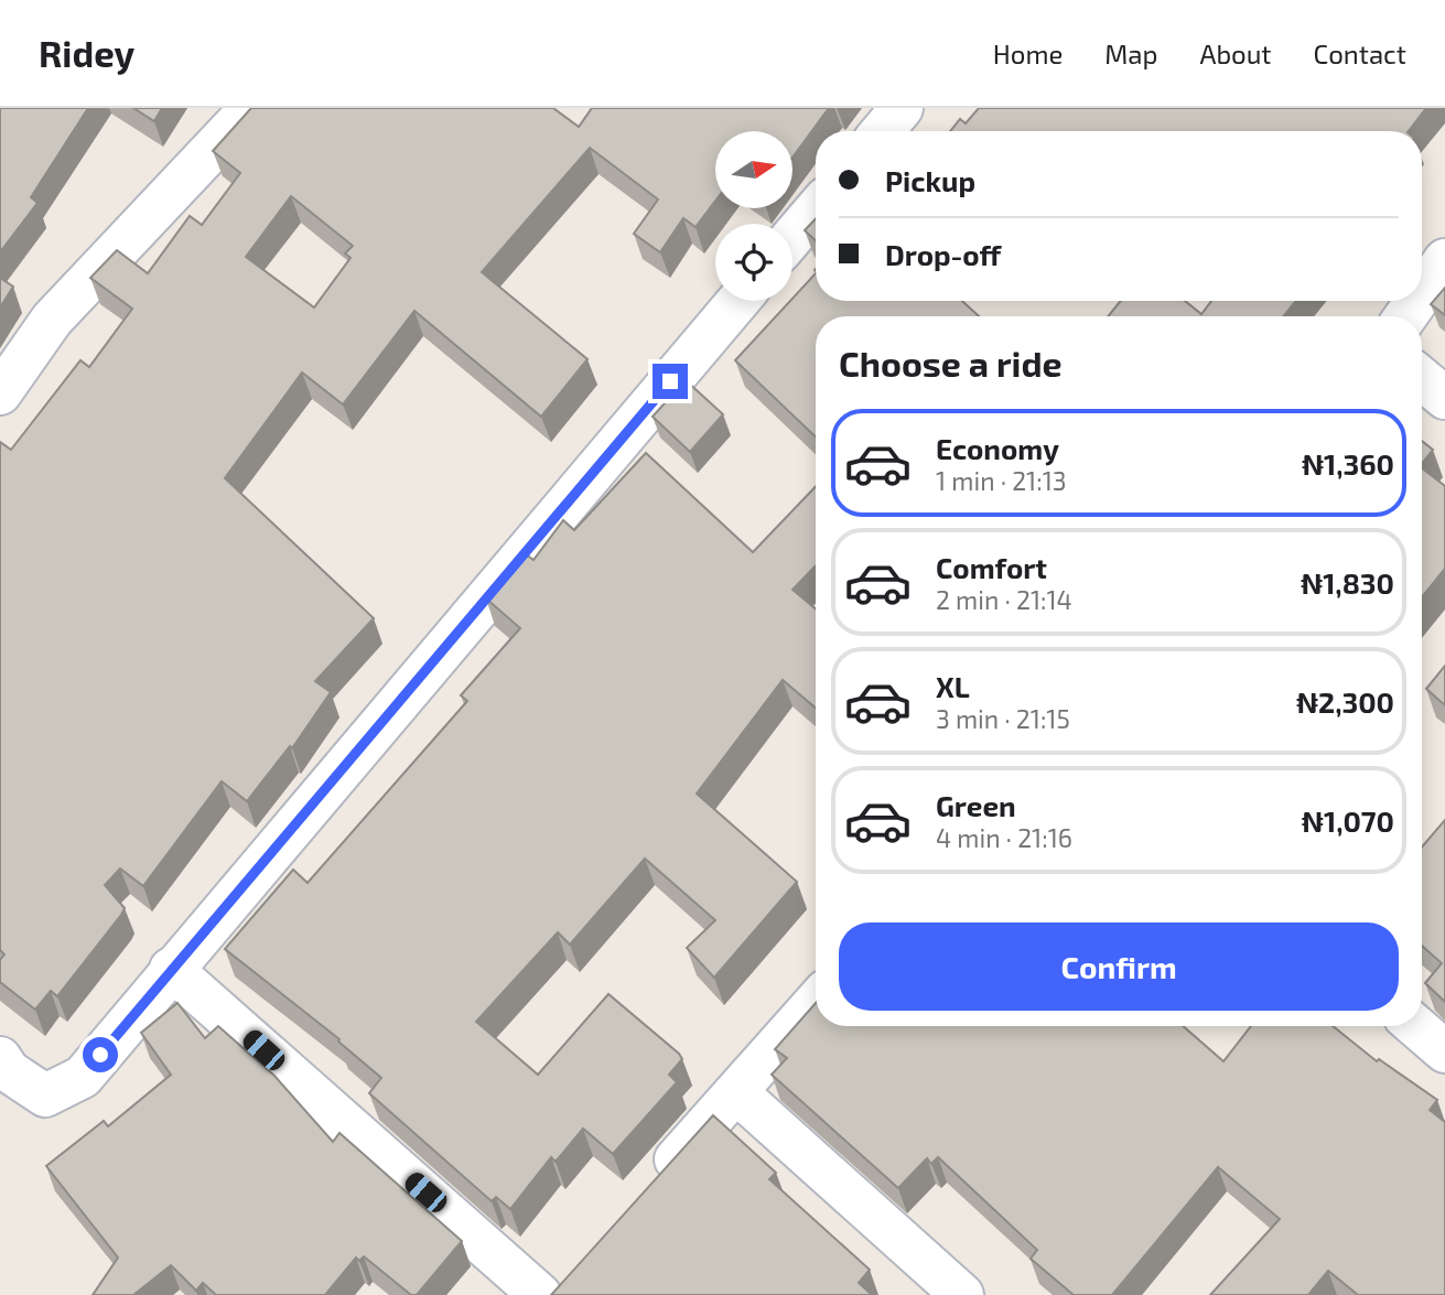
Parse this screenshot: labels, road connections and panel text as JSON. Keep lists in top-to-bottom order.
{
  "north": "right",
  "page": {
    "header": "Ridey",
    "nav": [
      "Home",
      "Map",
      "About",
      "Contact"
    ],
    "banner": ["Pickup", "Drop-off"],
    "heading": "Choose a ride",
    "list": [
      {
        "name": "Economy",
        "note": "1 min · 21:13",
        "value": "₦1,360"
      },
      {
        "name": "Comfort",
        "note": "2 min · 21:14",
        "value": "₦1,830"
      },
      {
        "name": "XL",
        "note": "3 min · 21:15",
        "value": "₦2,300"
      },
      {
        "name": "Green",
        "note": "4 min · 21:16",
        "value": "₦1,070"
      }
    ],
    "buttons": "Confirm"
  }
}
